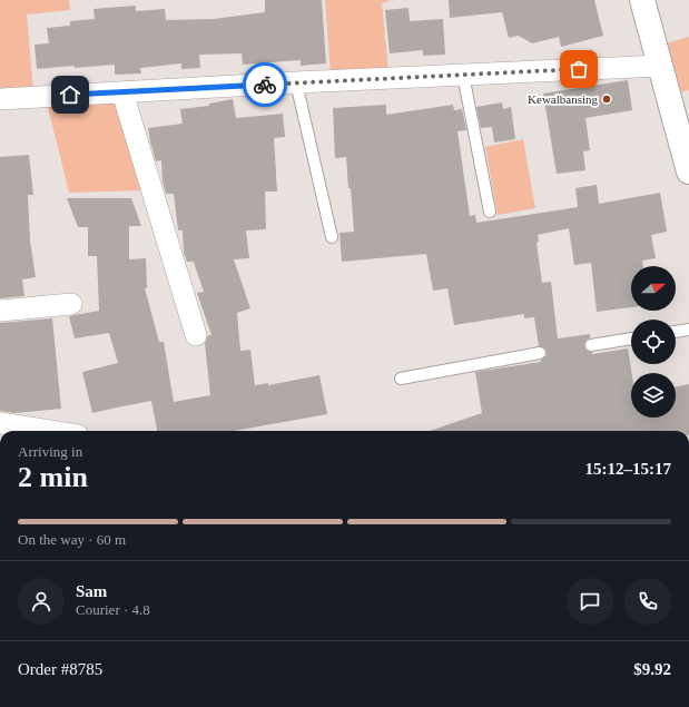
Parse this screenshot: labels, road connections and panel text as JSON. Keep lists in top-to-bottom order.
{
  "places": ["Kewalbansing"],
  "north": "right",
  "page": {
    "heading": ["2 min", "Arriving in", "15:12–15:17"],
    "panel": [
      "Sam",
      "Courier · 4.8",
      "Order #8785",
      "$9.92"
    ],
    "bar": "On the way · 60 m"
  }
}
